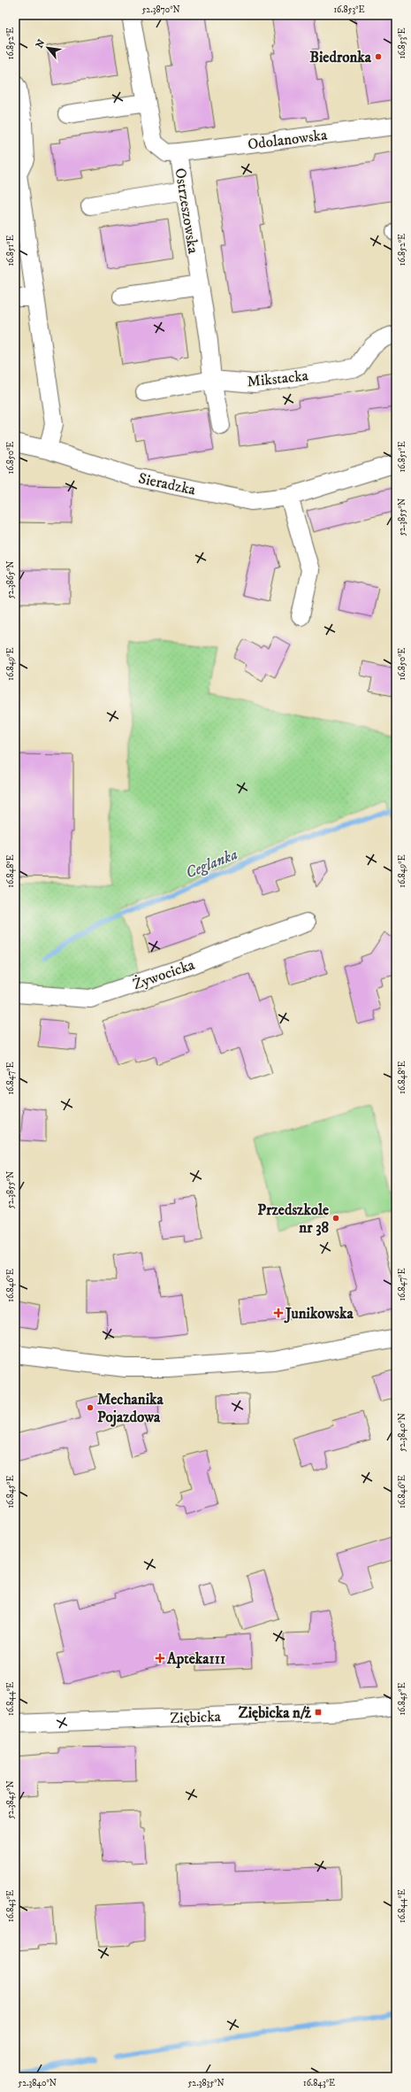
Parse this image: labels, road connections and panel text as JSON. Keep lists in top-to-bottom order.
{
  "streets": {
    "street": [
      "Odolanowska",
      "Ostrzeszowska",
      "Mikstacka",
      "Sieradzka",
      "Żywocicka",
      "Ziębicka"
    ]
  },
  "crossings": [
    ["Odolanowska", "Ostrzeszowska"],
    ["Ostrzeszowska", "Mikstacka"]
  ],
  "water": ["Ceglanka"],
  "places": {
    "other": ["Biedronka", "Przedszkole nr 38", "Mechanika Pojazdowa"],
    "health": ["Junikowska", "Apteka111"],
    "transit": ["Ziębicka n/ż"]
  },
  "north": "top left",
  "coordinates": [
    "52.3870°N",
    "16.853°E",
    "16.852°E",
    "16.851°E",
    "16.850°E",
    "52.3855°N",
    "52.3865°N",
    "16.849°E",
    "16.848°E",
    "16.847°E",
    "16.846°E",
    "52.3840°N",
    "16.845°E",
    "16.844°E",
    "52.3845°N",
    "16.843°E",
    "52.3835°N"
  ]
}
